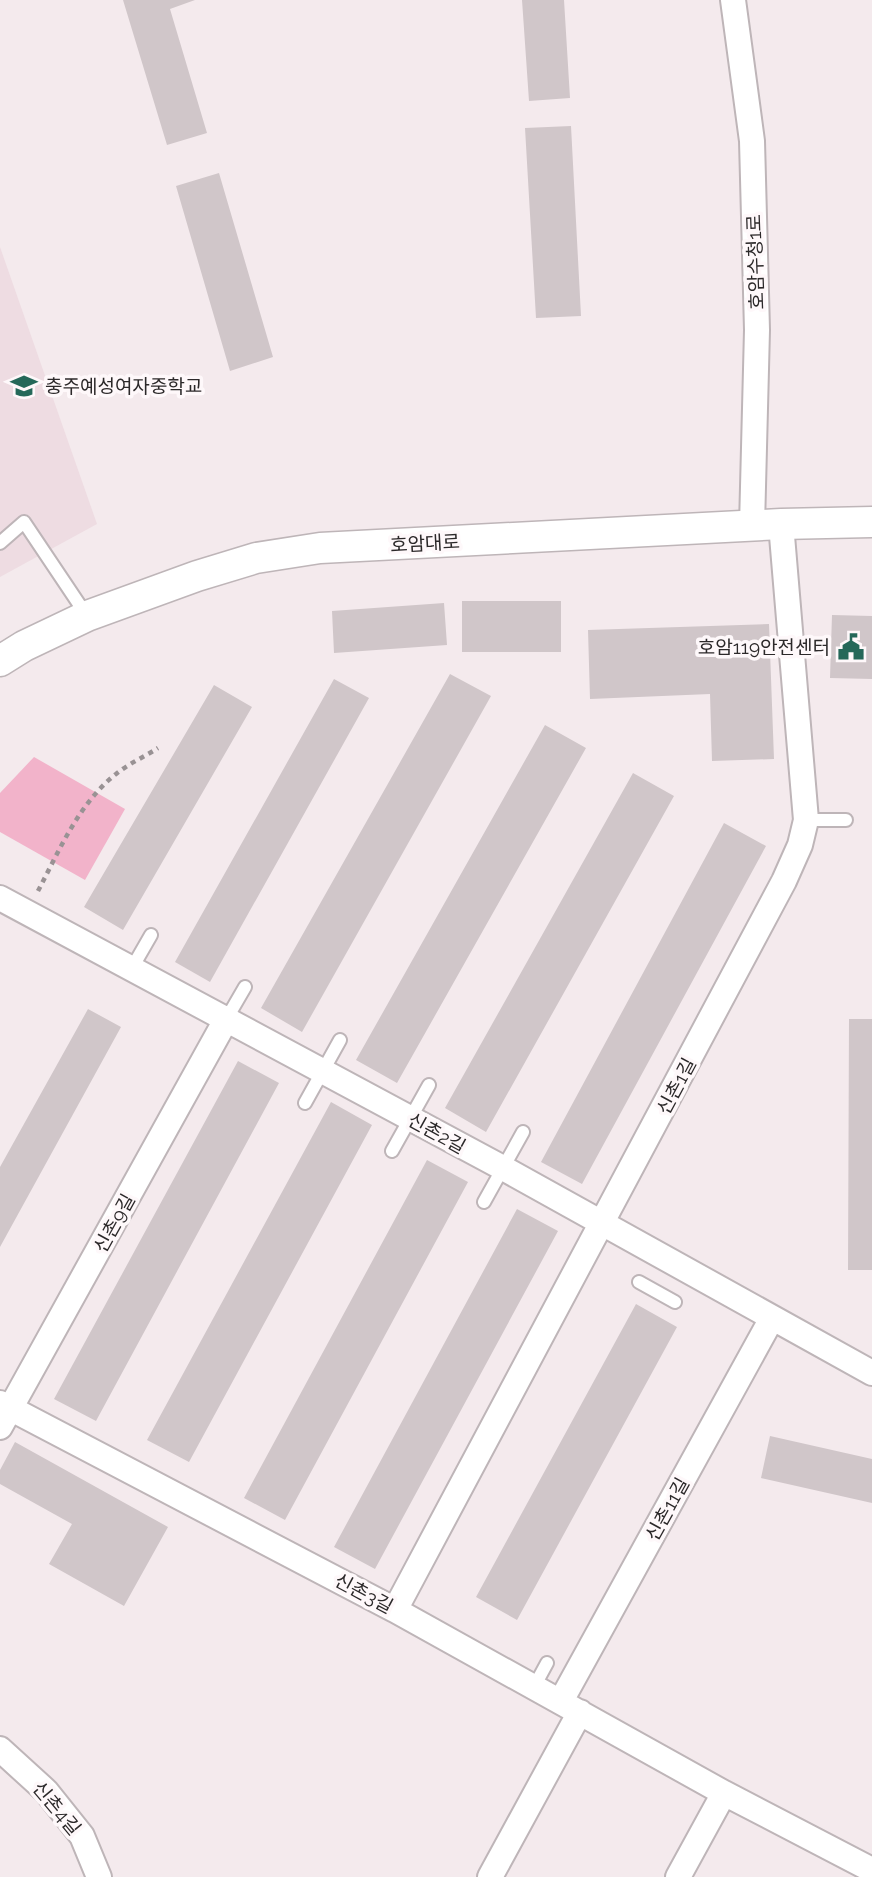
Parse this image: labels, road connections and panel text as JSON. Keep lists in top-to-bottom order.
{
  "streets": {
    "street": [
      "호암수청1로",
      "호암대로",
      "신촌1길",
      "신촌2길",
      "신촌9길",
      "신촌11길",
      "신촌3길",
      "신촌4길"
    ]
  },
  "crossings": [
    ["호암수청1로", "호암대로"],
    ["호암수청1로", "신촌1길"],
    ["호암대로", "신촌1길"],
    ["신촌1길", "신촌2길"],
    ["신촌1길", "신촌3길"],
    ["신촌2길", "신촌9길"],
    ["신촌2길", "신촌11길"],
    ["신촌9길", "신촌3길"],
    ["신촌11길", "신촌3길"]
  ],
  "places": {
    "school or university": ["충주예성여자중학교"],
    "public building": ["호암119안전센터"]
  }
}
